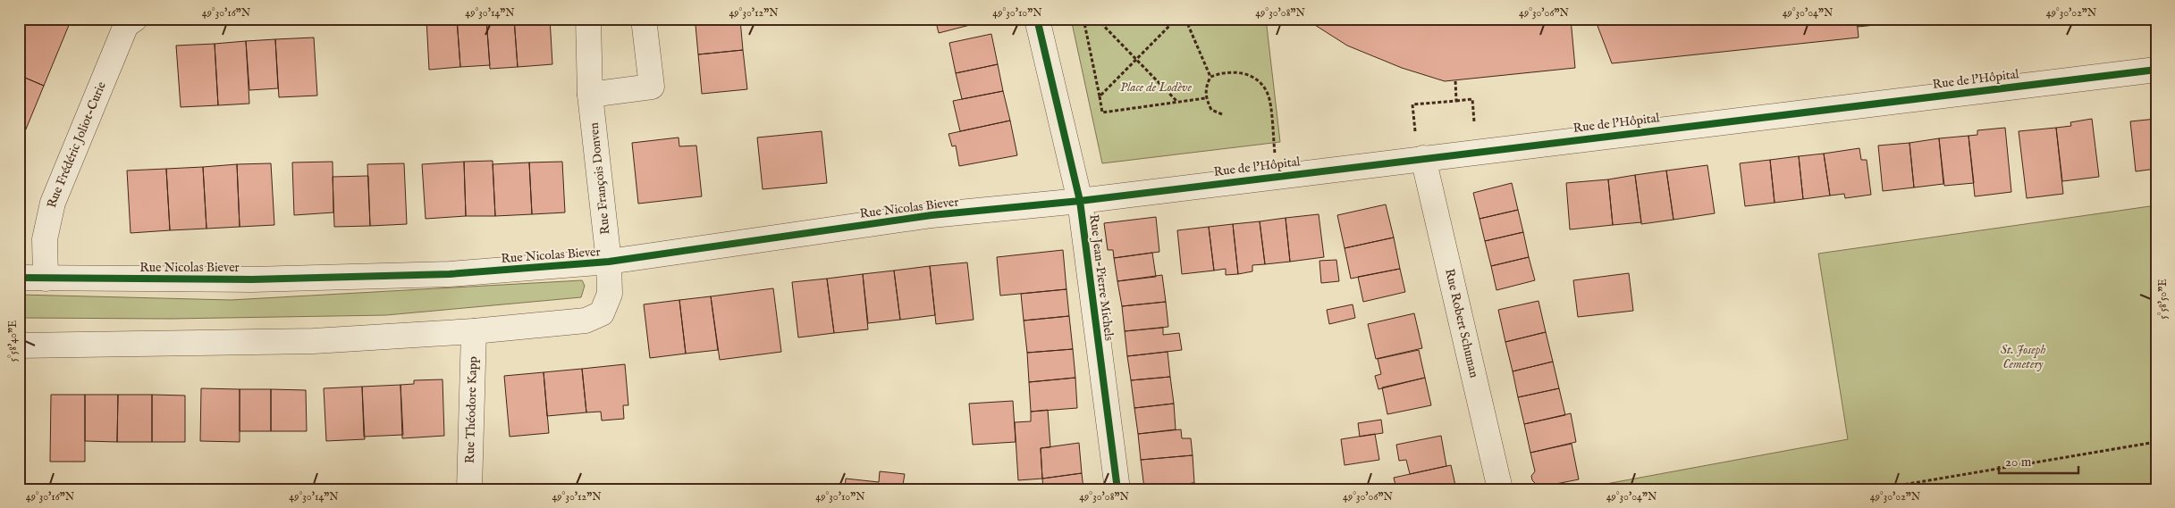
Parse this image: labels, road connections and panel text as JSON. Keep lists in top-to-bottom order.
{
  "streets": {
    "street": [
      "Rue de l'Hôpital",
      "Rue Frédéric Joliot-Curie",
      "Rue François Donven",
      "Rue Nicolas Biever",
      "Rue Jean-Pierre Michels",
      "Rue Robert Schuman",
      "Rue Théodore Kapp"
    ]
  },
  "crossings": [
    ["Rue de l'Hôpital", "Rue Nicolas Biever"],
    ["Rue de l'Hôpital", "Rue Jean-Pierre Michels"],
    ["Rue de l'Hôpital", "Rue Robert Schuman"],
    ["Rue Frédéric Joliot-Curie", "Rue Nicolas Biever"],
    ["Rue François Donven", "Rue Nicolas Biever"],
    ["Rue Nicolas Biever", "Rue Jean-Pierre Michels"],
    ["Rue Nicolas Biever", "Rue Théodore Kapp"]
  ],
  "parks": ["Place de Lodève", "St. Joseph Cemetery"],
  "scale_bar": "20 m",
  "coordinates": [
    "49°30'16\"N",
    "49°30'14\"N",
    "49°30'12\"N",
    "49°30'10\"N",
    "49°30'08\"N",
    "49°30'06\"N",
    "49°30'04\"N",
    "49°30'02\"N",
    "5°58'50\"E",
    "5°58'40\"E"
  ]
}
